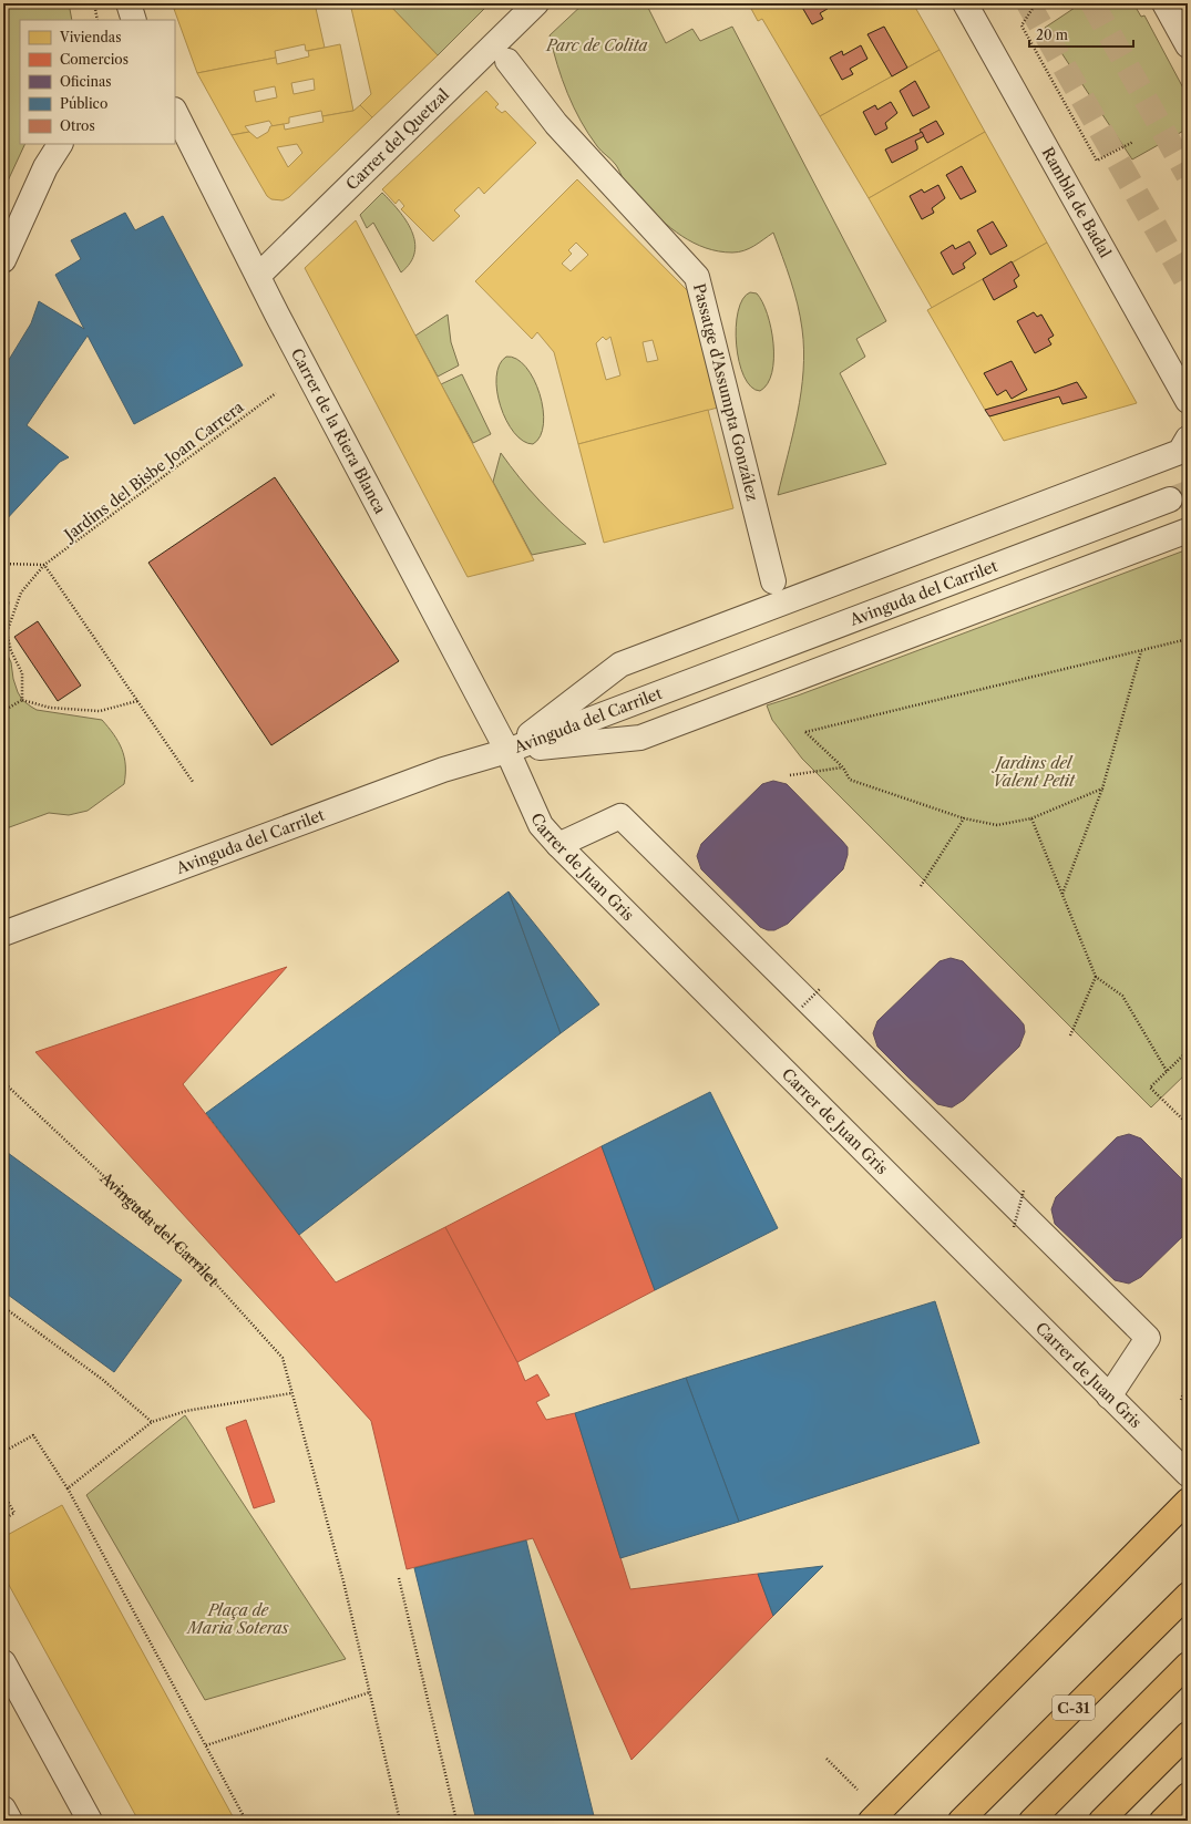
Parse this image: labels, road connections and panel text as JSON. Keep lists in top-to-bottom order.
{
  "streets": {
    "main road": ["C-31"],
    "street": [
      "Carrer del Quetzal",
      "Rambla de Badal",
      "Passatge d'Assumpta González",
      "Carrer de la Riera Blanca",
      "Avinguda del Carrilet",
      "Carrer de Juan Gris"
    ],
    "path": ["Jardins del Bisbe Joan Carrera"]
  },
  "crossings": [
    ["Carrer del Quetzal", "Carrer de la Riera Blanca"],
    ["Carrer de la Riera Blanca", "Avinguda del Carrilet"],
    ["Carrer de la Riera Blanca", "Carrer de Juan Gris"],
    ["Avinguda del Carrilet", "Carrer de Juan Gris"]
  ],
  "parks": ["Parc de Colita", "Jardins del Valent Petit", "Plaça de Maria Soteras"],
  "legend": [
    "Viviendas",
    "Comercios",
    "Oficinas",
    "Público",
    "Otros"
  ],
  "scale_bar": "20 m"
}
